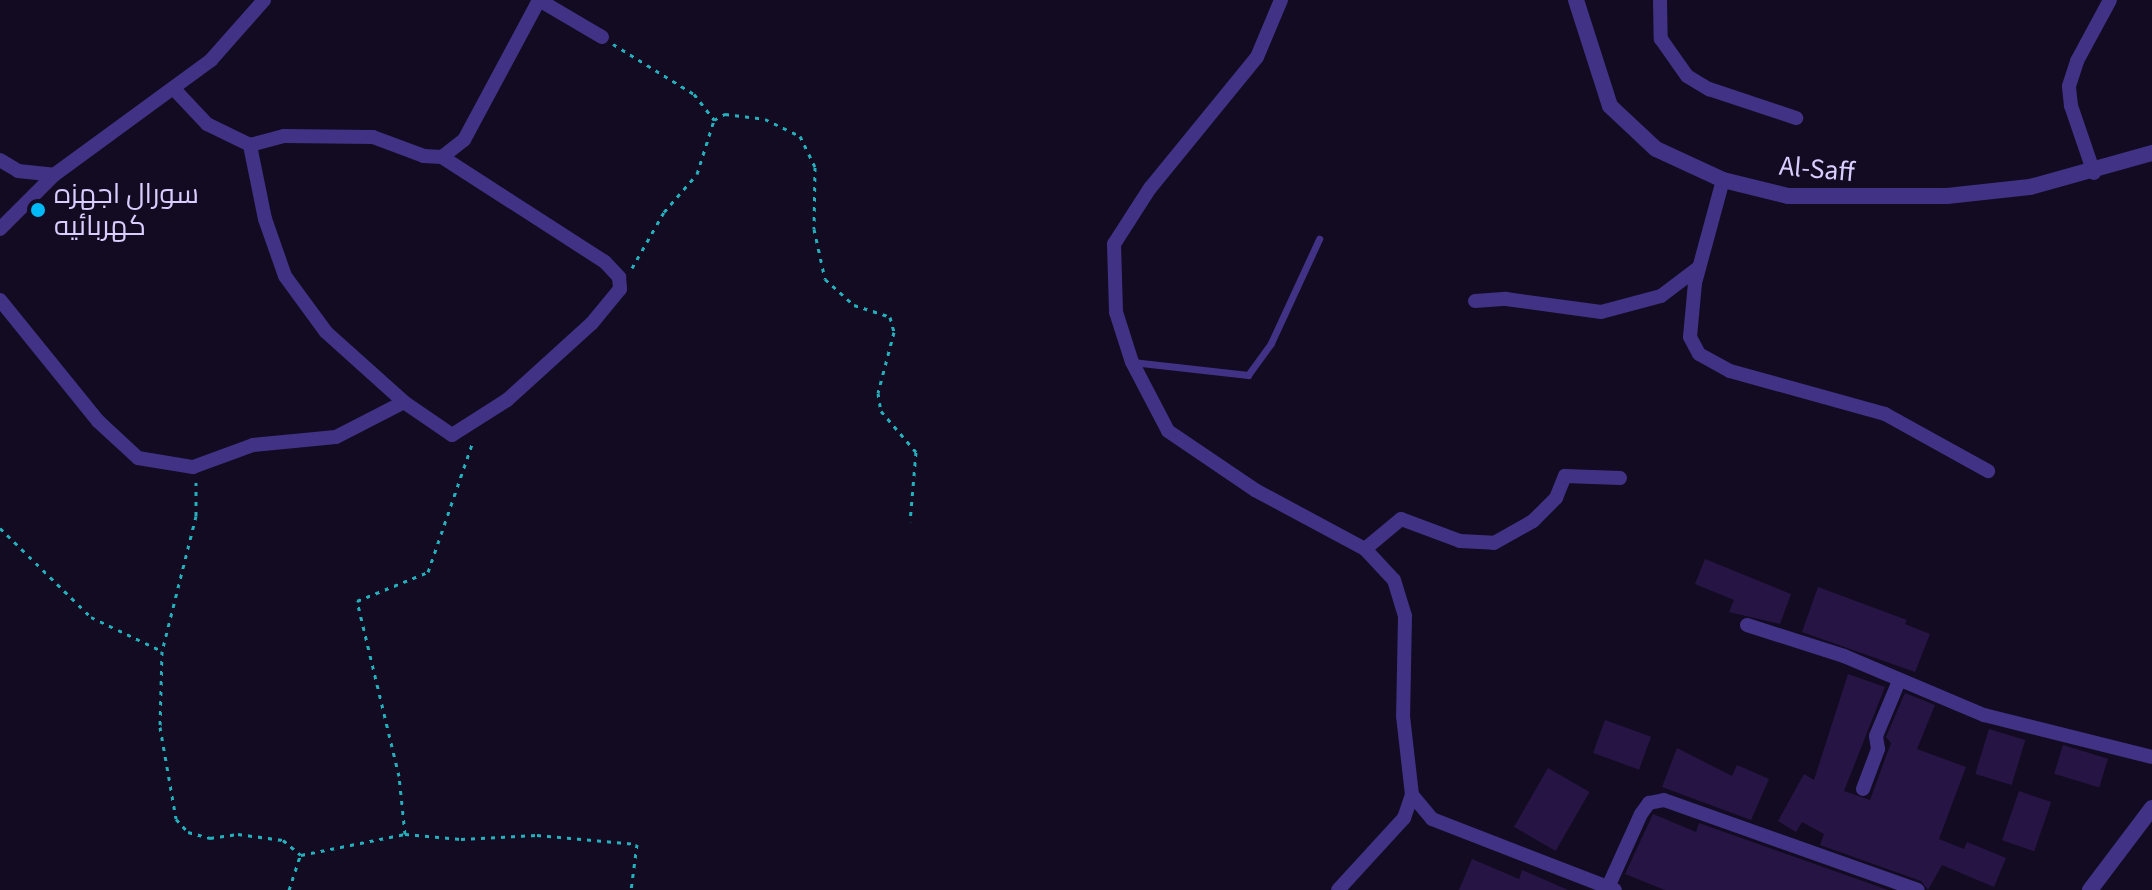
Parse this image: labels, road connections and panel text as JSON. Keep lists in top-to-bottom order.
{
  "streets": {
    "street": ["Al-Saff"]
  },
  "places": ["سورال اجهزه كهربائيه"]
}
